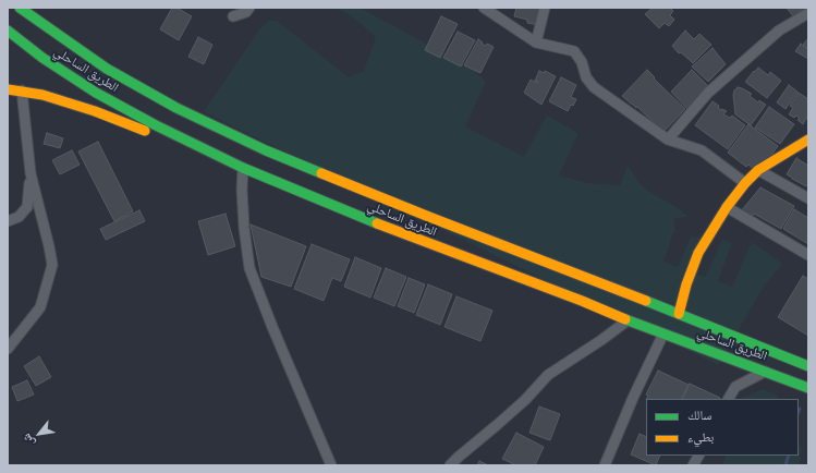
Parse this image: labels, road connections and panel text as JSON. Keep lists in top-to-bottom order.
{
  "streets": {
    "main road": ["الطريق الساحلي"]
  },
  "legend": ["سالك", "بطيء"],
  "north": "bottom left"
}
